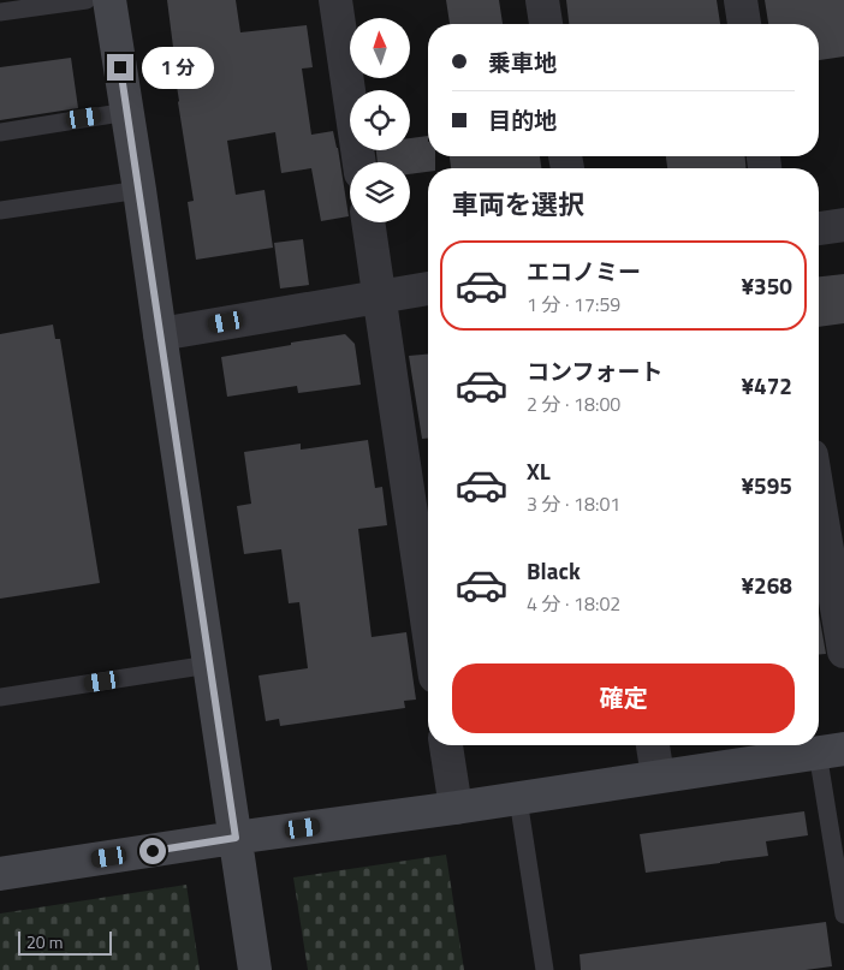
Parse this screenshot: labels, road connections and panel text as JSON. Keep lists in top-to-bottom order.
{
  "scale_bar": "20 m",
  "north": "top",
  "page": {
    "banner": ["乗車地", "目的地"],
    "bubble": "1 分",
    "heading": "車両を選択",
    "list": [
      {
        "name": "エコノミー",
        "note": "1 分 · 17:59",
        "value": "¥350"
      },
      {
        "name": "コンフォート",
        "note": "2 分 · 18:00",
        "value": "¥472"
      },
      {
        "name": "XL",
        "note": "3 分 · 18:01",
        "value": "¥595"
      },
      {
        "name": "Black",
        "note": "4 分 · 18:02",
        "value": "¥268"
      }
    ],
    "buttons": "確定",
    "scale": "20 m"
  }
}
